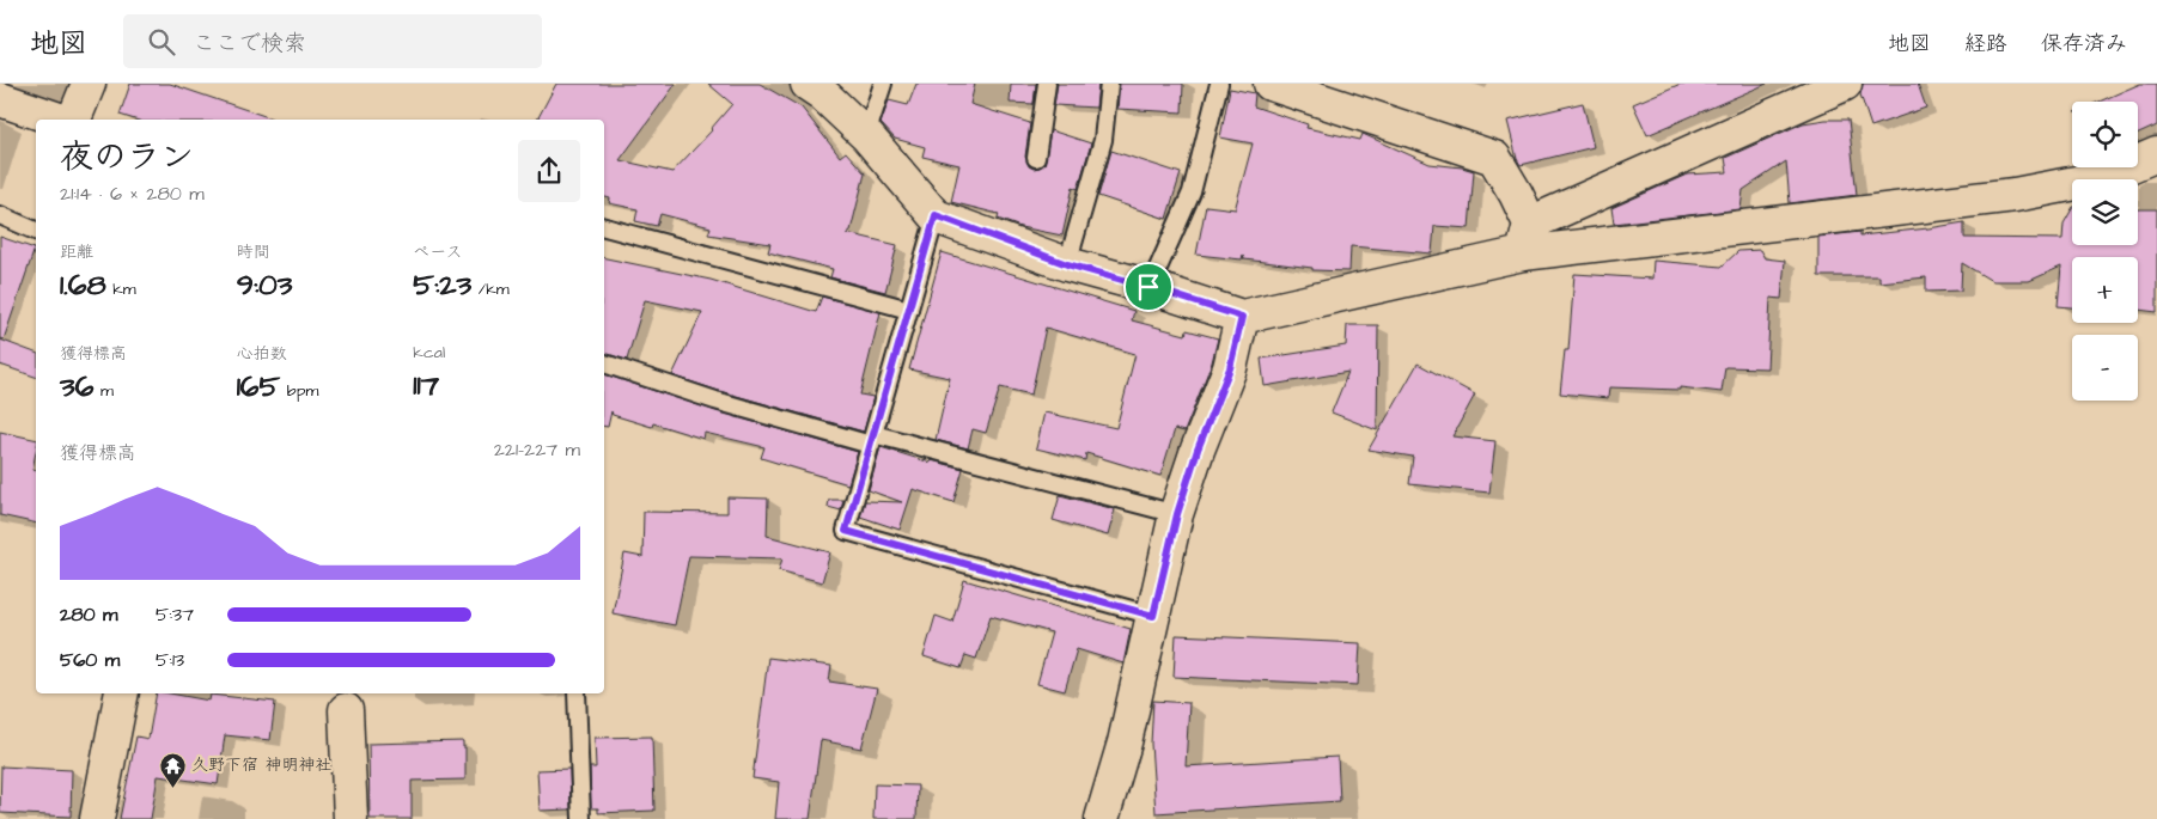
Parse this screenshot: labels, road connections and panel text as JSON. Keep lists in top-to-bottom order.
{
  "places": {
    "temple": ["久野下宿 神明神社"]
  },
  "page": {
    "header": "地図",
    "search": "ここで検索",
    "nav": ["地図", "経路", "保存済み"],
    "map_buttons": ["+", "−"],
    "heading": ["夜のラン", "21:14 · 6 × 280 m"],
    "stats": [
      ["距離", "1.68 km"],
      ["時間", "9:03"],
      ["ペース", "5:23 /km"],
      ["獲得標高", "36 m"],
      ["心拍数", "165 bpm"],
      ["kcal", "117"]
    ],
    "chart": ["獲得標高", "221–227 m"],
    "list": [
      {
        "name": "280 m",
        "note": "5:37"
      },
      {
        "name": "560 m",
        "note": "5:13"
      }
    ]
  }
}
